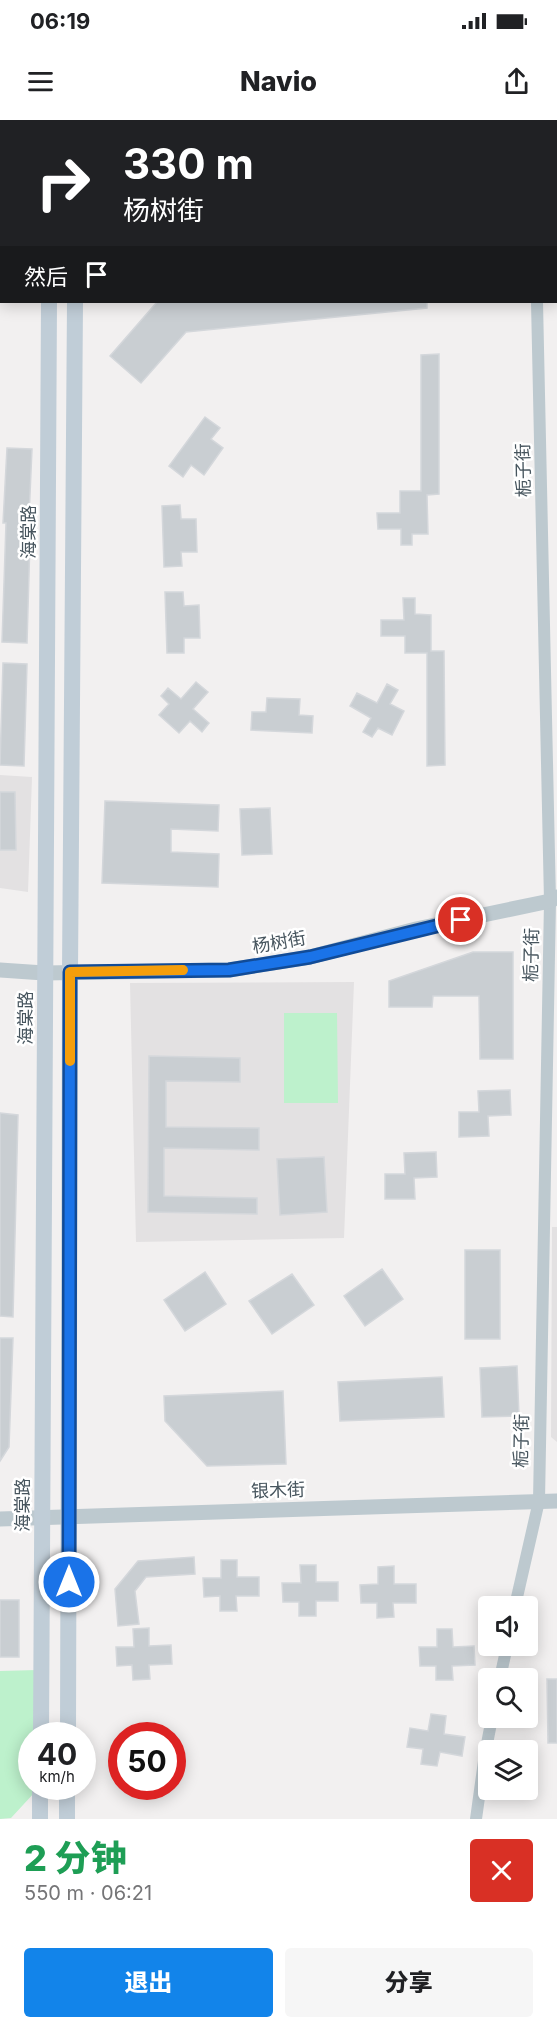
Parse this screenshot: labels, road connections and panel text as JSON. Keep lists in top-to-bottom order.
{
  "streets": {
    "main road": ["海棠路"],
    "street": ["栀子街", "杨树街", "银木街"]
  },
  "crossings": [
    ["栀子街", "杨树街"],
    ["栀子街", "银木街"],
    ["海棠路", "杨树街"],
    ["海棠路", "银木街"]
  ],
  "page": {
    "status": "06:19",
    "header": "Navio",
    "turn": ["330 m", "杨树街"],
    "then": "然后",
    "speed": "40 km/h",
    "limit": "50",
    "heading": ["2 分钟", "550 m · 06:21"],
    "buttons": ["退出", "分享"]
  }
}
